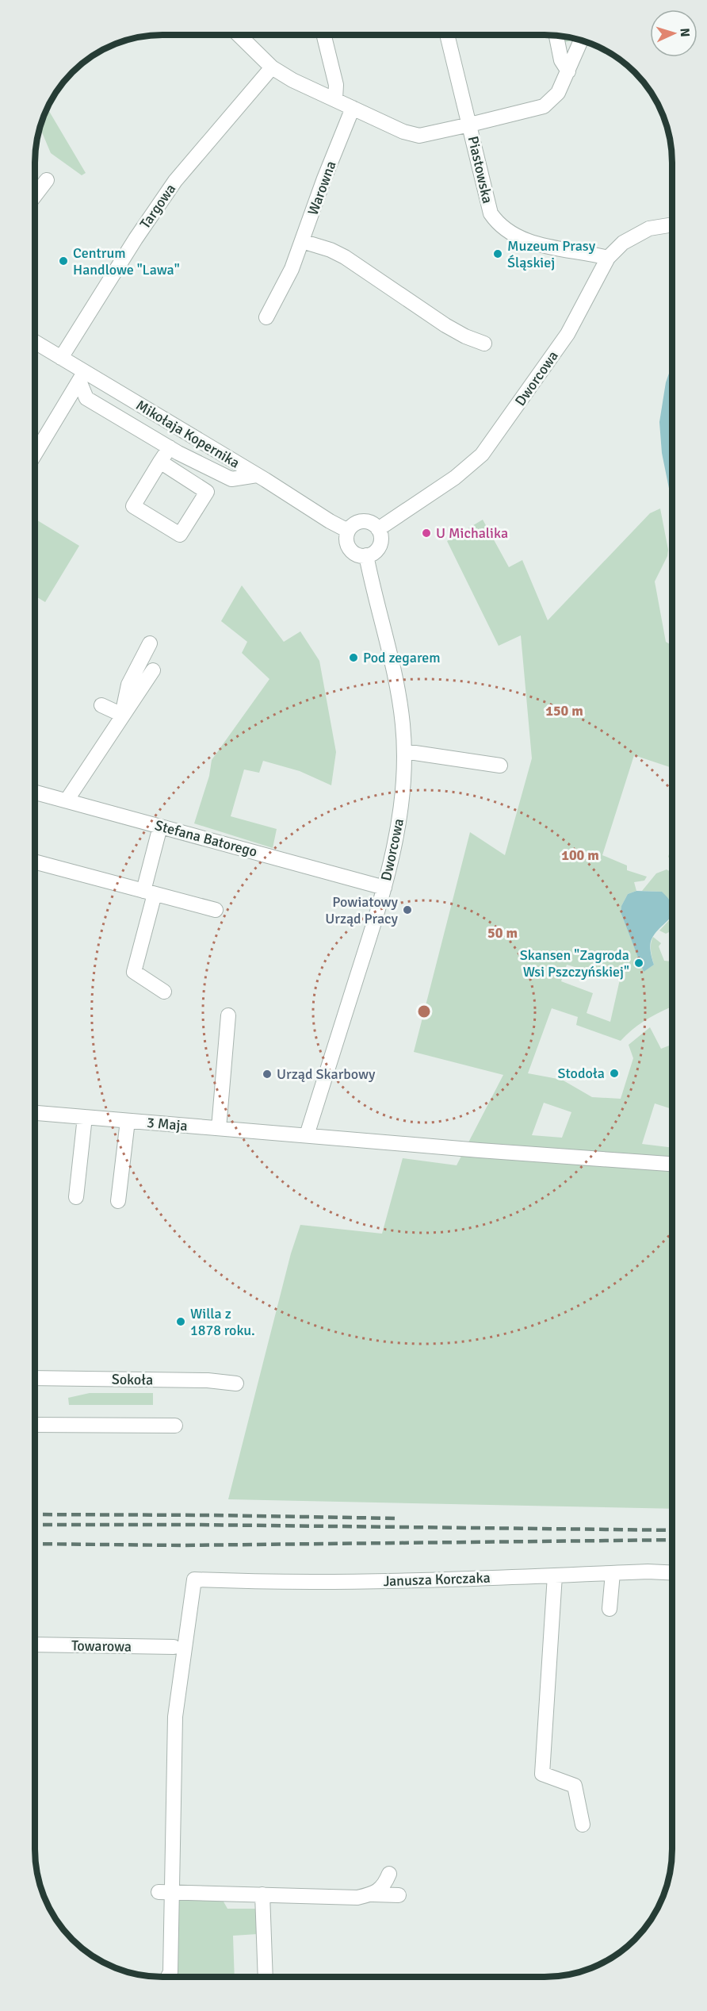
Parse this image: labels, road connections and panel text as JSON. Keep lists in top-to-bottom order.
{
  "streets": {
    "street": [
      "Piastowska",
      "Warowna",
      "Targowa",
      "Dworcowa",
      "Mikołaja Kopernika",
      "Stefana Batorego",
      "3 Maja",
      "Sokoła",
      "Janusza Korczaka",
      "Towarowa"
    ]
  },
  "crossings": [
    ["Piastowska", "Dworcowa"],
    ["Targowa", "Mikołaja Kopernika"],
    ["Dworcowa", "Mikołaja Kopernika"],
    ["Dworcowa", "Stefana Batorego"],
    ["Dworcowa", "3 Maja"]
  ],
  "places": [
    "Muzeum Prasy Śląskiej",
    "Centrum Handlowe \"Lawa\"",
    "U Michalika",
    "Pod zegarem",
    "Powiatowy Urząd Pracy",
    "Skansen \"Zagroda Wsi Pszczyńskiej\"",
    "Stodoła",
    "Urząd Skarbowy",
    "Willa z 1878 roku."
  ],
  "north": "right",
  "rings": ["150 m", "100 m", "50 m"]
}
